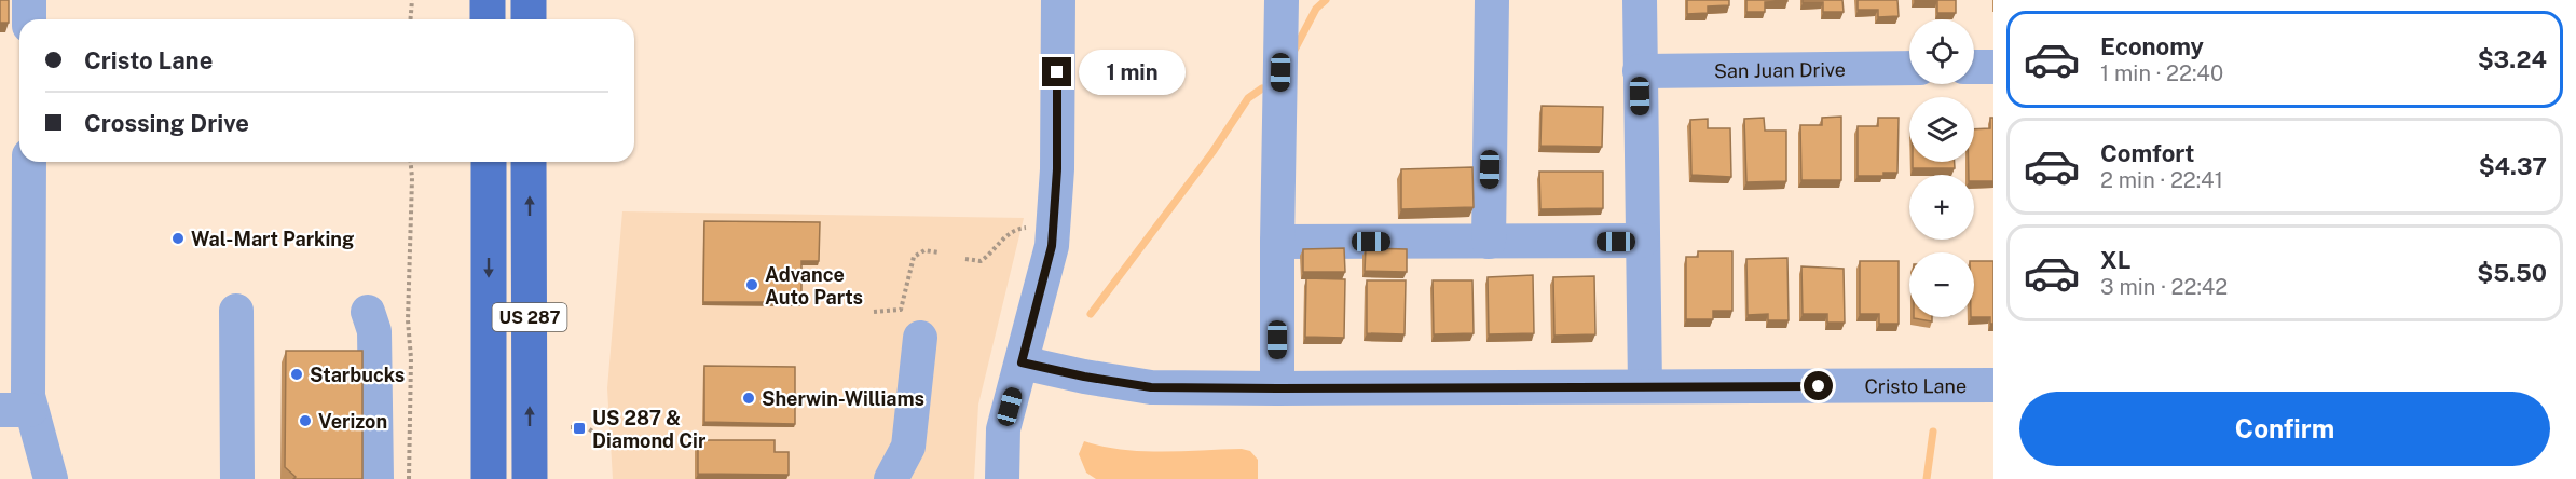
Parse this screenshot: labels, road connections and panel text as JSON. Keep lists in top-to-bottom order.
{
  "streets": {
    "main road": ["US 287"],
    "street": ["San Juan Drive", "Cristo Lane"]
  },
  "places": {
    "other": [
      "Wal-Mart Parking",
      "Advance Auto Parts",
      "Starbucks",
      "Sherwin-Williams",
      "Verizon"
    ],
    "transit": ["US 287 & Diamond Cir"]
  },
  "page": {
    "list": [
      {
        "name": "Economy",
        "note": "1 min · 22:40",
        "value": "$3.24"
      },
      {
        "name": "Comfort",
        "note": "2 min · 22:41",
        "value": "$4.37"
      },
      {
        "name": "XL",
        "note": "3 min · 22:42",
        "value": "$5.50"
      }
    ],
    "map_buttons": ["+", "−"],
    "banner": ["Cristo Lane", "Crossing Drive"],
    "bubble": "1 min",
    "buttons": "Confirm"
  }
}
